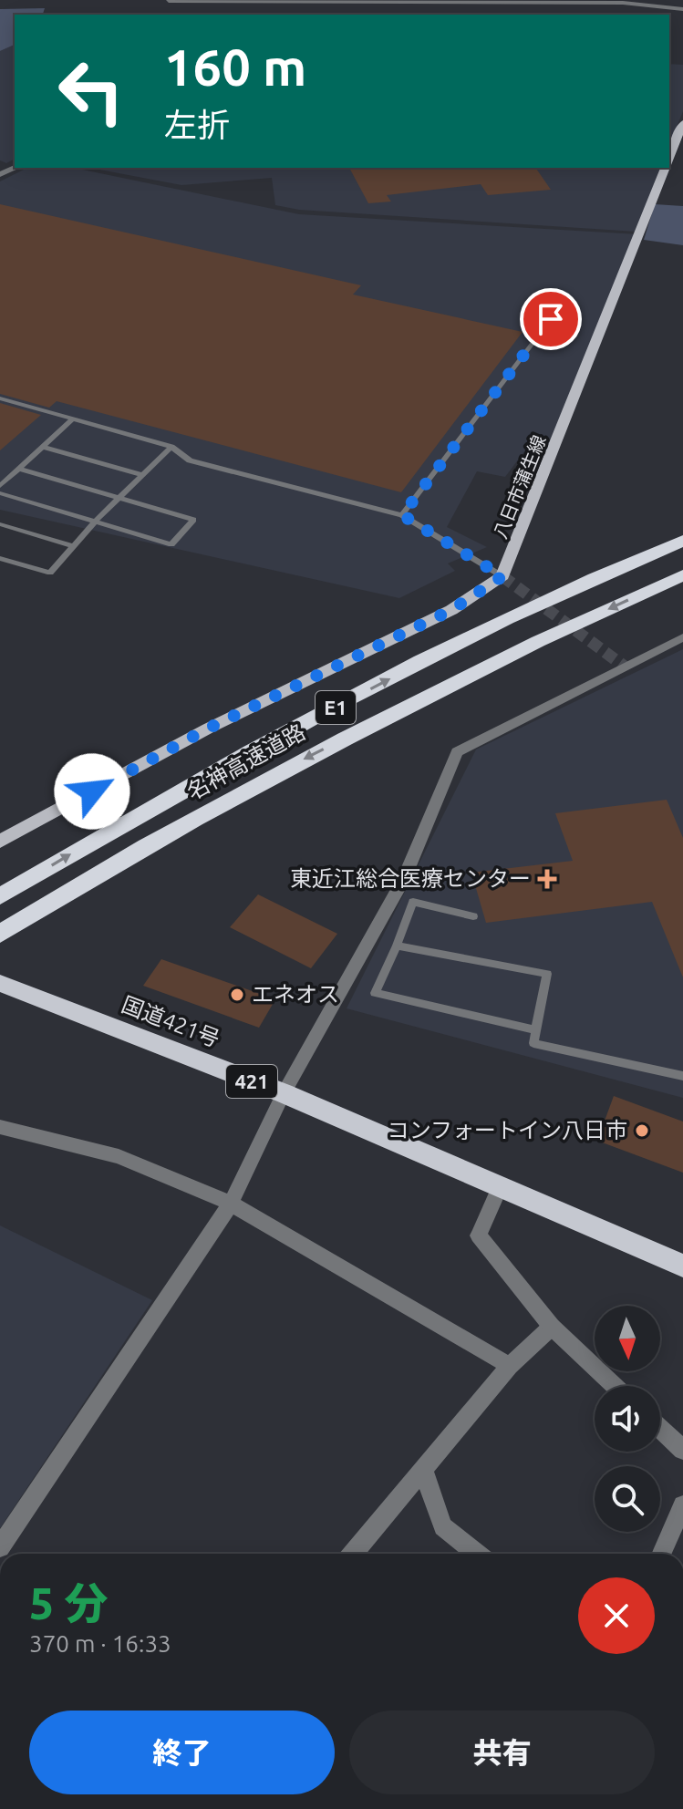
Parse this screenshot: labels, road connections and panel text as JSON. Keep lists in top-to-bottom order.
{
  "streets": {
    "highway": [
      "E1",
      "名神高速道路",
      "国道421号",
      "421"
    ],
    "main road": ["八日市蒲生線"]
  },
  "places": {
    "health": ["東近江総合医療センター"],
    "other": ["エネオス", "コンフォートイン八日市"]
  },
  "north": "bottom",
  "page": {
    "turn": ["160 m", "左折"],
    "heading": ["5 分", "370 m · 16:33"],
    "buttons": ["終了", "共有"]
  }
}
